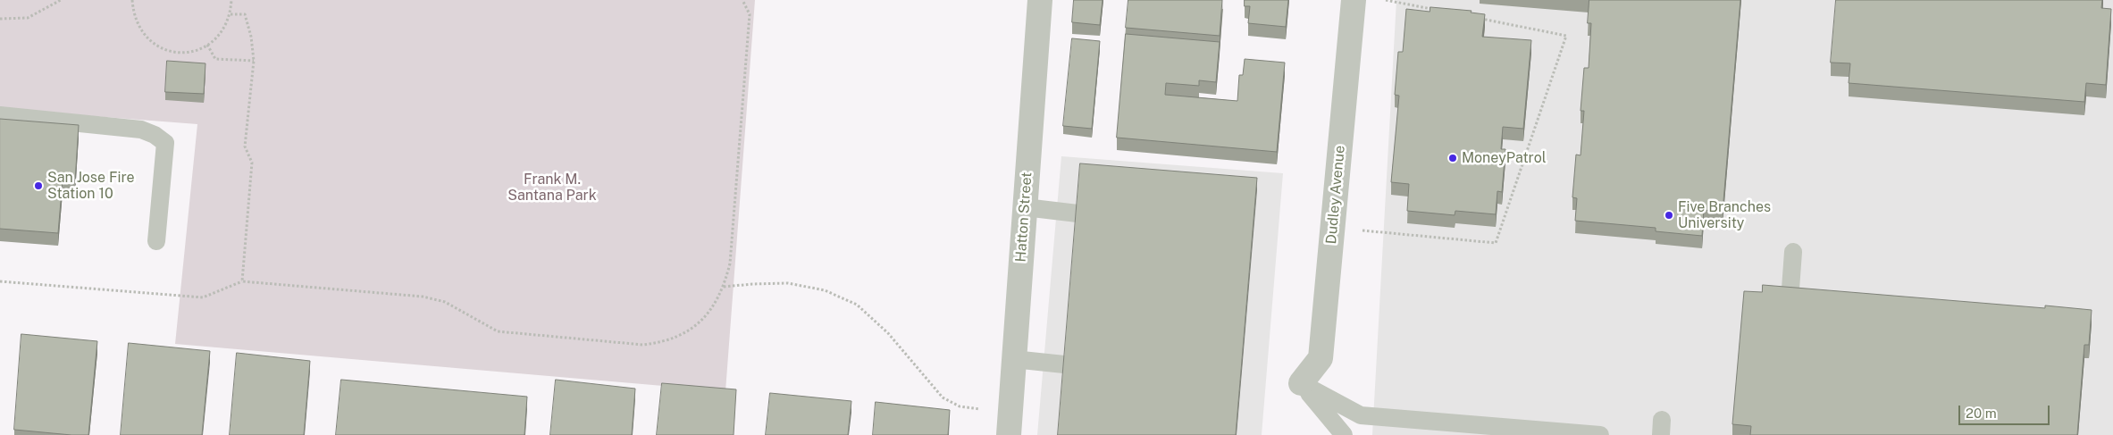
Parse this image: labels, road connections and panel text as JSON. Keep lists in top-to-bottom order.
{
  "streets": {
    "street": ["Dudley Avenue", "Hatton Street"]
  },
  "parks": ["Frank M. Santana Park"],
  "places": ["MoneyPatrol", "San Jose Fire Station 10", "Five Branches University"],
  "scale_bar": "20 m"
}
